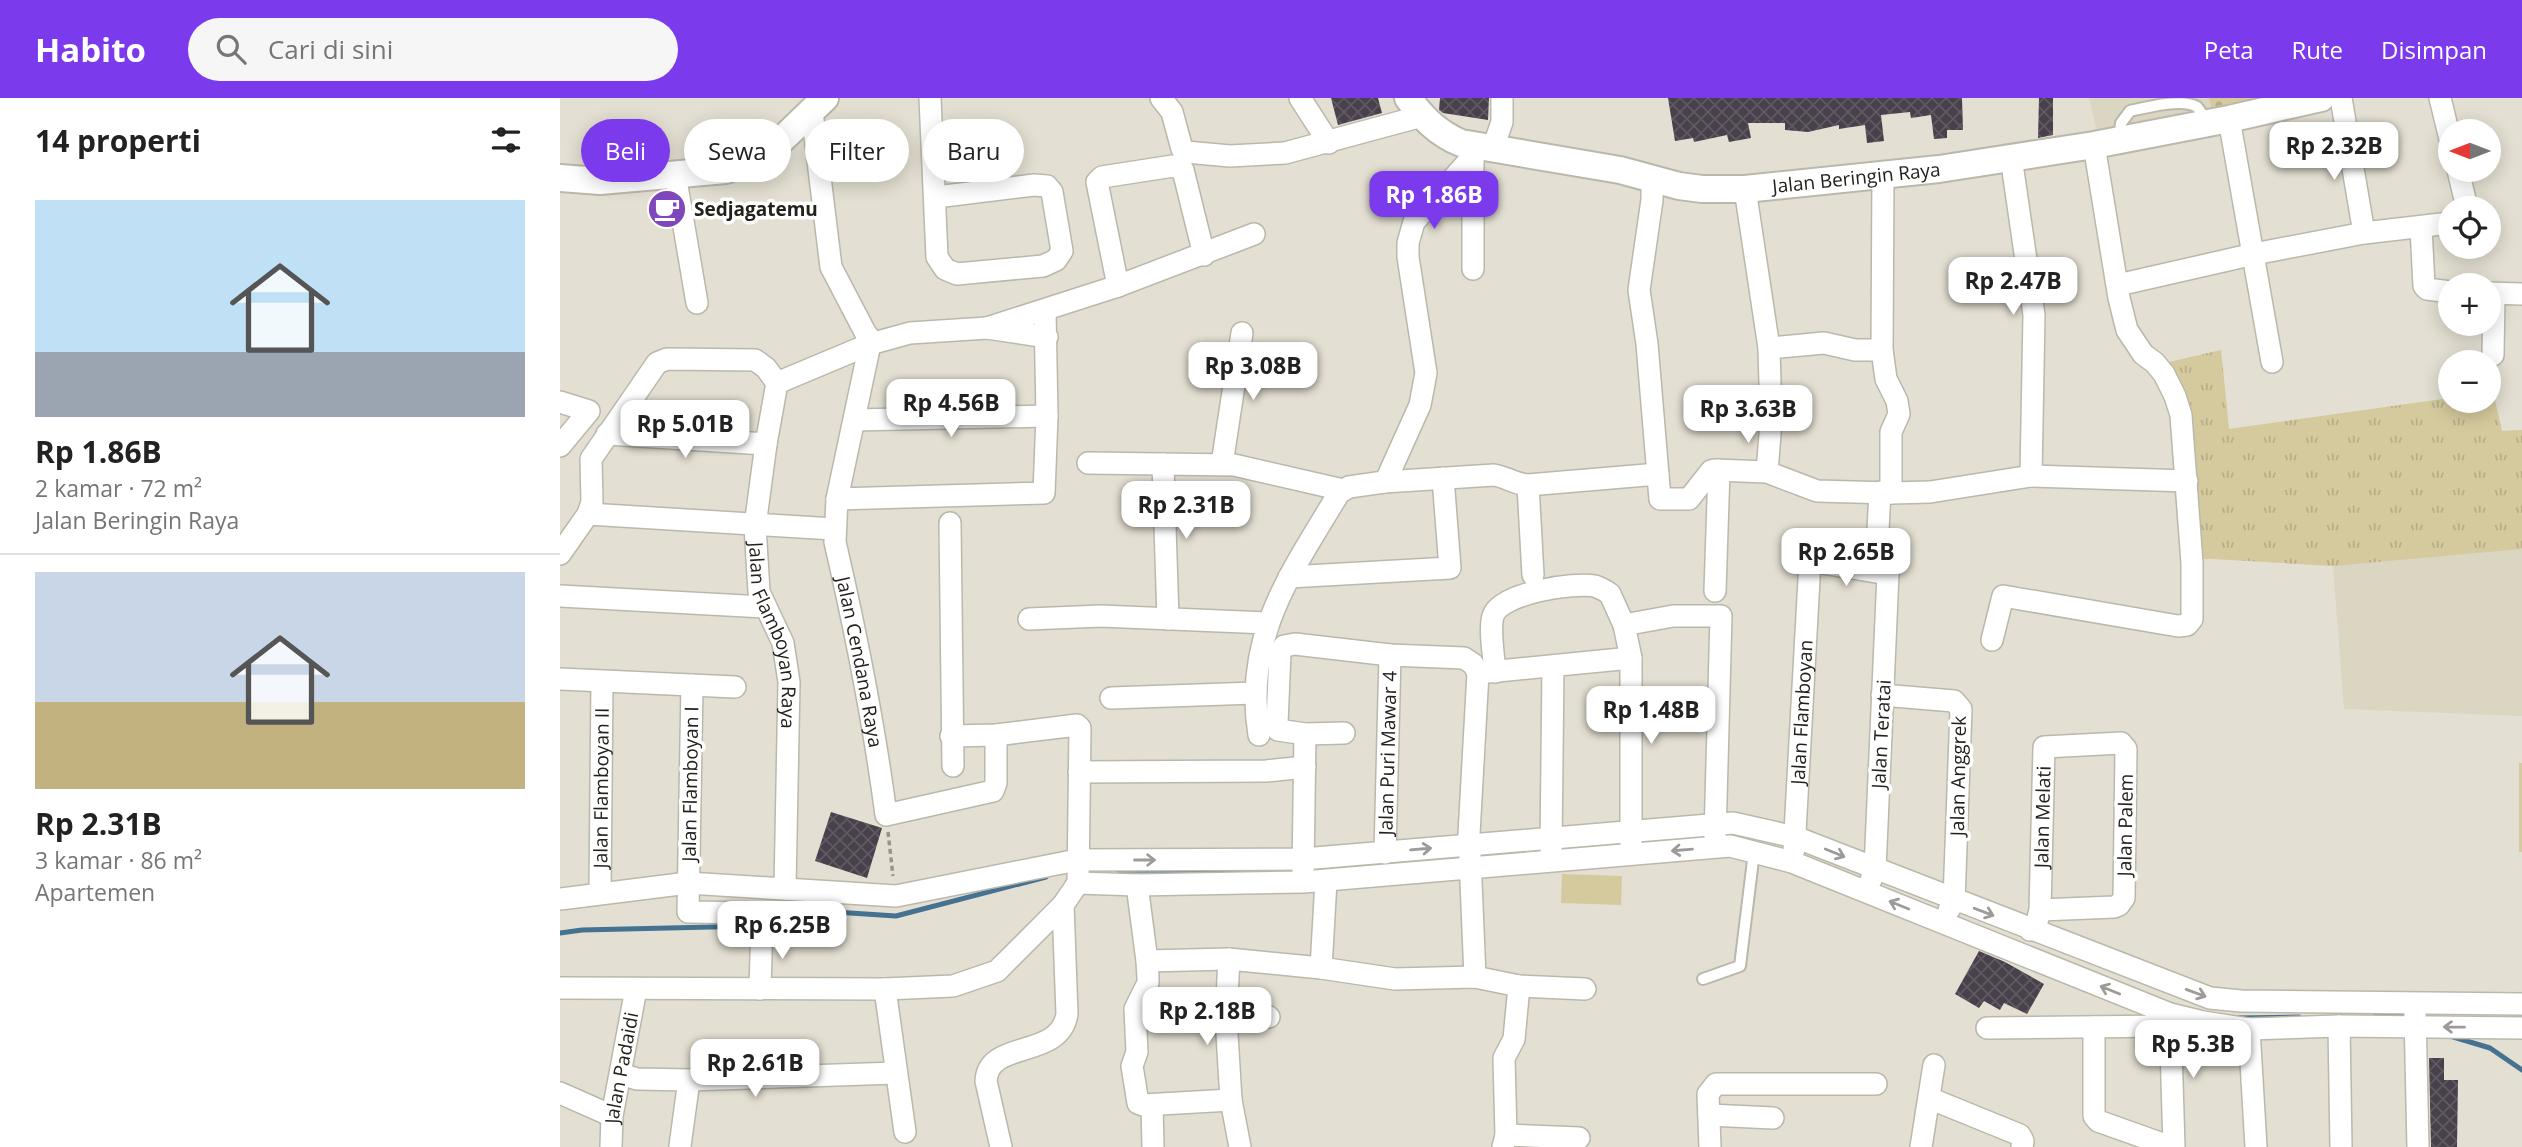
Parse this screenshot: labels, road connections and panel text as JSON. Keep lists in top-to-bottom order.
{
  "streets": {
    "street": [
      "Jalan Beringin Raya",
      "Jalan Flamboyan Raya",
      "Jalan Cendana Raya",
      "Jalan Flamboyan",
      "Jalan Teratai",
      "Jalan Puri Mawar 4",
      "Jalan Anggrek",
      "Jalan Flamboyan I",
      "Jalan Flamboyan II",
      "Jalan Melati",
      "Jalan Palem",
      "Jalan Padaidi"
    ]
  },
  "crossings": [
    ["Jalan Flamboyan", "Jalan Teratai"],
    ["Jalan Teratai", "Jalan Anggrek"],
    ["Jalan Melati", "Jalan Palem"]
  ],
  "places": {
    "cafe": ["Sedjagatemu"]
  },
  "north": "left",
  "page": {
    "header": "Habito",
    "search": "Cari di sini",
    "nav": ["Peta", "Rute", "Disimpan"],
    "heading": "14 properti",
    "map_buttons": ["+", "−"],
    "chip": [
      "Beli",
      "Sewa",
      "Filter",
      "Baru"
    ],
    "price": [
      "Rp 2.32B",
      "Rp 1.86B",
      "Rp 2.47B",
      "Rp 3.08B",
      "Rp 4.56B",
      "Rp 3.63B",
      "Rp 5.01B",
      "Rp 2.31B",
      "Rp 2.65B",
      "Rp 1.48B",
      "Rp 6.25B",
      "Rp 2.18B",
      "Rp 5.3B",
      "Rp 2.61B"
    ],
    "list": [
      {
        "name": "Rp 1.86B",
        "note": "2 kamar · 72 m² · Jalan Beringin Raya"
      },
      {
        "name": "Rp 2.31B",
        "note": "3 kamar · 86 m² · Apartemen"
      }
    ]
  }
}
